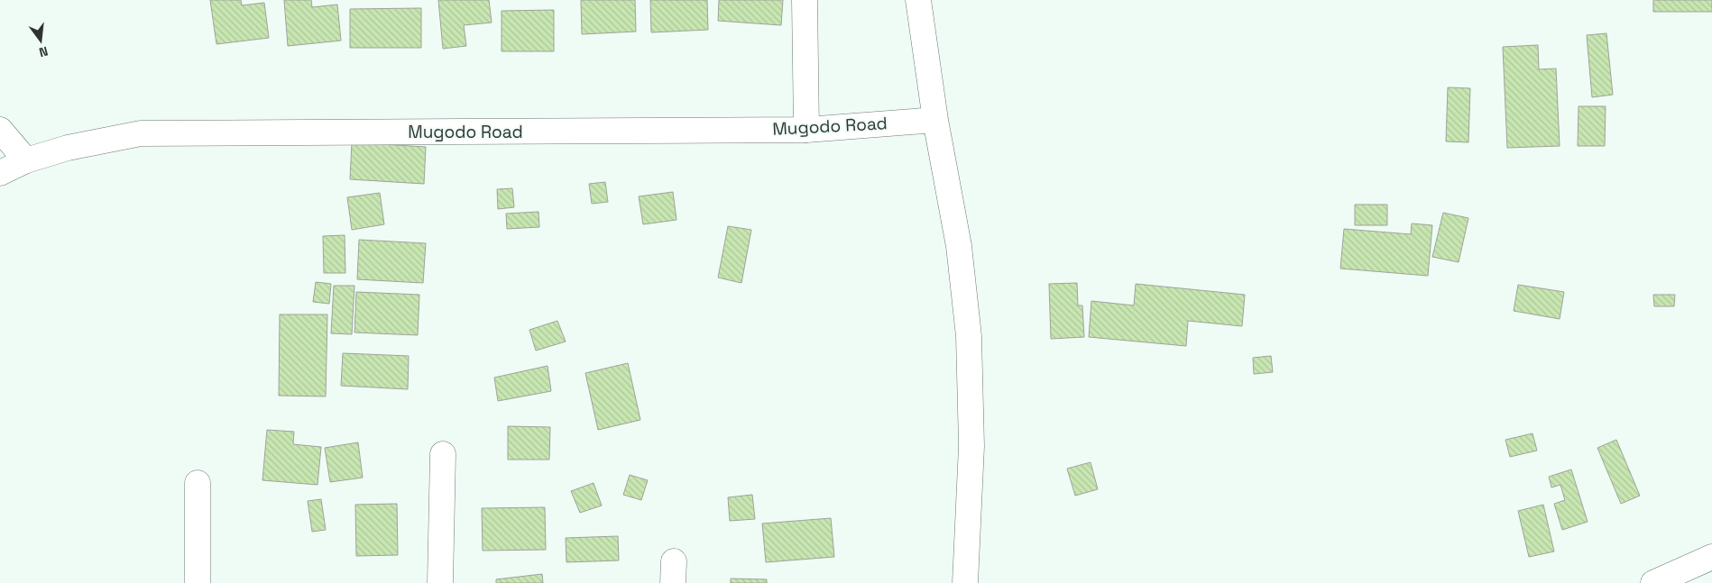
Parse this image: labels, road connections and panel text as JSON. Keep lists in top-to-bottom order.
{
  "streets": {
    "street": ["Mugodo Road"]
  },
  "north": "bottom"
}
